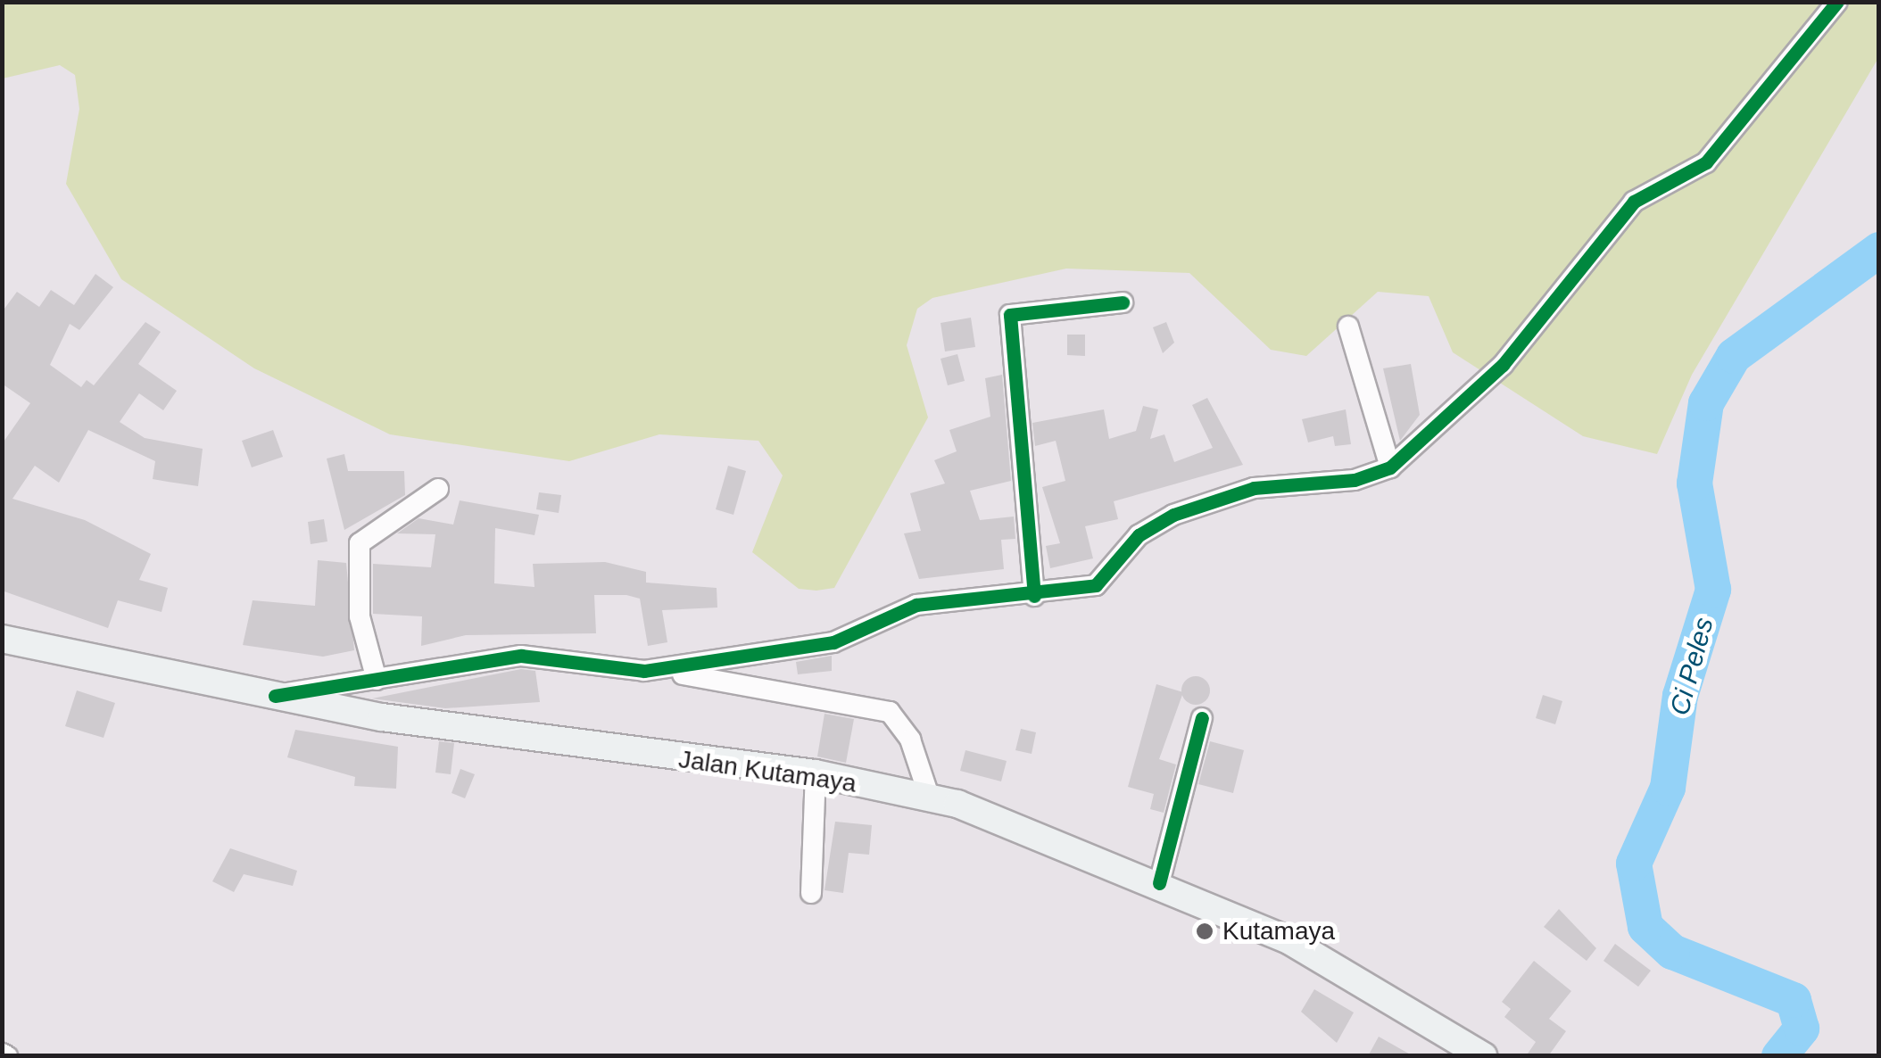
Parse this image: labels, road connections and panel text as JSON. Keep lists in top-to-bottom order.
{
  "streets": {
    "main road": ["Jalan Kutamaya"]
  },
  "water": ["Ci Peles"],
  "places": ["Kutamaya"]
}
